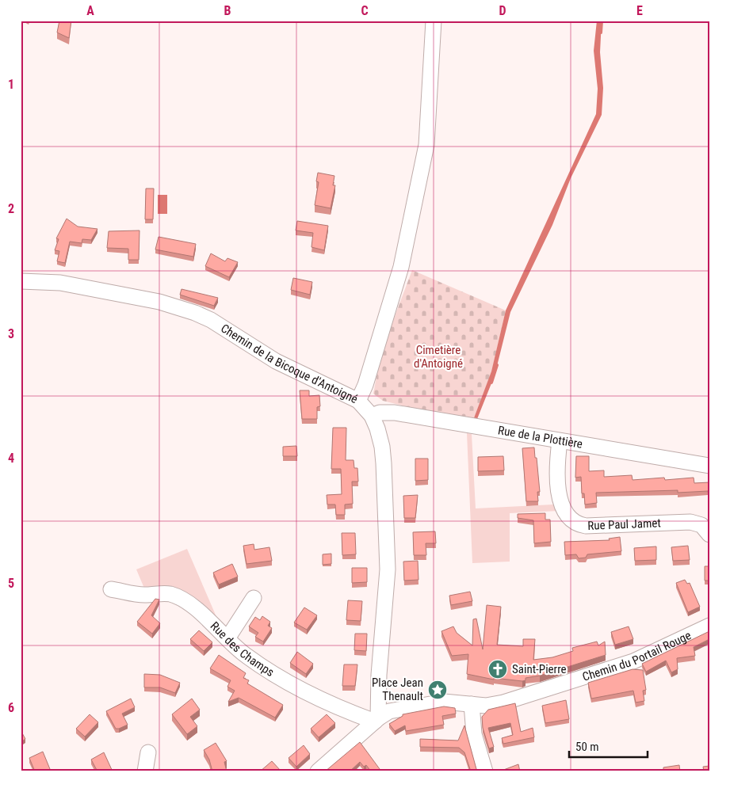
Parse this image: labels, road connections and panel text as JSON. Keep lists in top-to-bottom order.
{
  "streets": {
    "street": [
      "Chemin de la Bicoque d'Antoigné",
      "Rue de la Plottière",
      "Rue Paul Jamet",
      "Rue des Champs",
      "Chemin du Portail Rouge"
    ]
  },
  "crossings": [
    ["Chemin de la Bicoque d'Antoigné", "Rue de la Plottière"],
    ["Chemin de la Bicoque d'Antoigné", "Rue des Champs"],
    ["Chemin de la Bicoque d'Antoigné", "Chemin du Portail Rouge"],
    ["Rue de la Plottière", "Rue Paul Jamet"],
    ["Rue des Champs", "Chemin du Portail Rouge"]
  ],
  "parks": ["Cimetière d'Antoigné"],
  "places": {
    "church": ["Saint-Pierre"],
    "place": ["Place Jean Thenault"]
  },
  "scale_bar": "50 m",
  "grid": {
    "columns": [
      "A",
      "B",
      "C",
      "D",
      "E"
    ],
    "rows": [
      "1",
      "2",
      "3",
      "4",
      "5",
      "6"
    ]
  }
}
